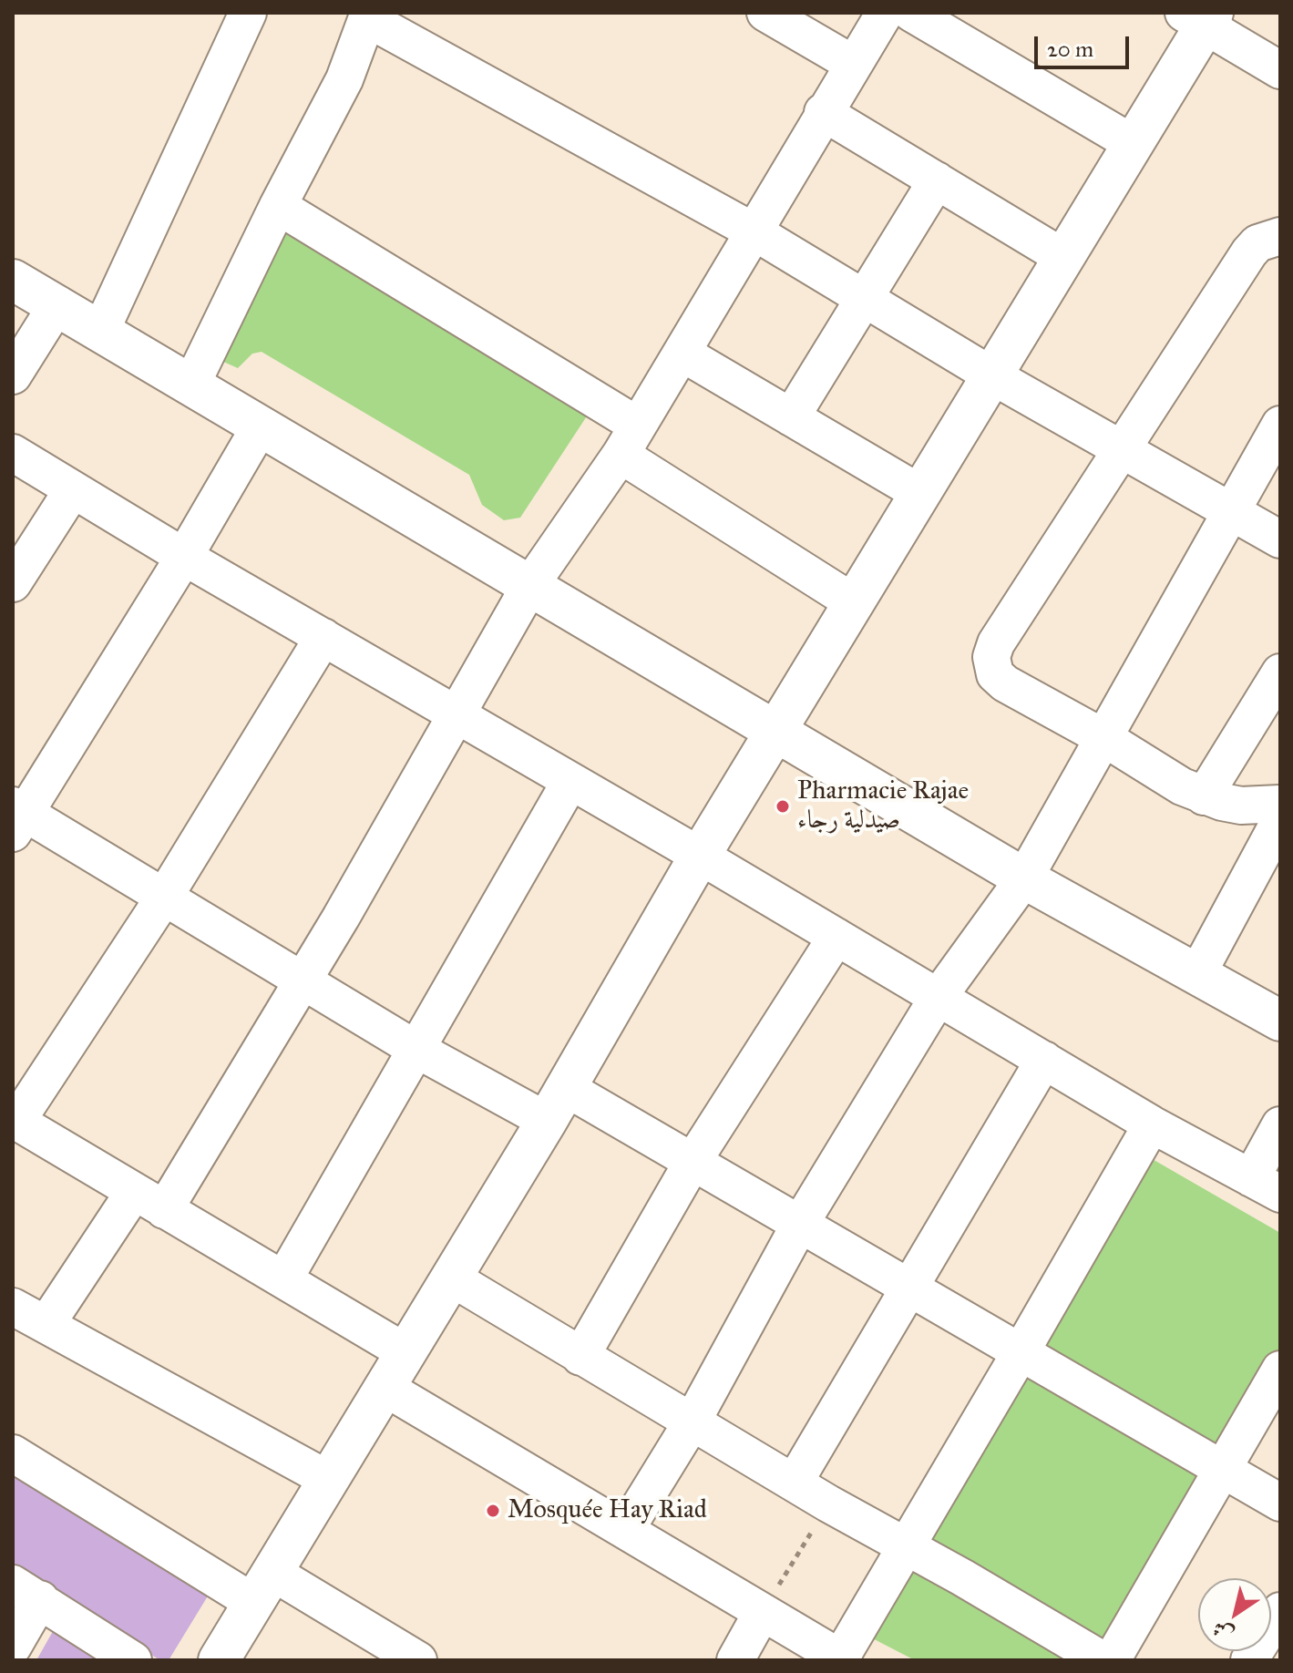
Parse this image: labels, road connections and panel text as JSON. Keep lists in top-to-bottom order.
{
  "places": ["Pharmacie Rajae صيدلية رجاء", "Mosquée Hay Riad"],
  "scale_bar": "20 m",
  "north": "bottom left"
}
